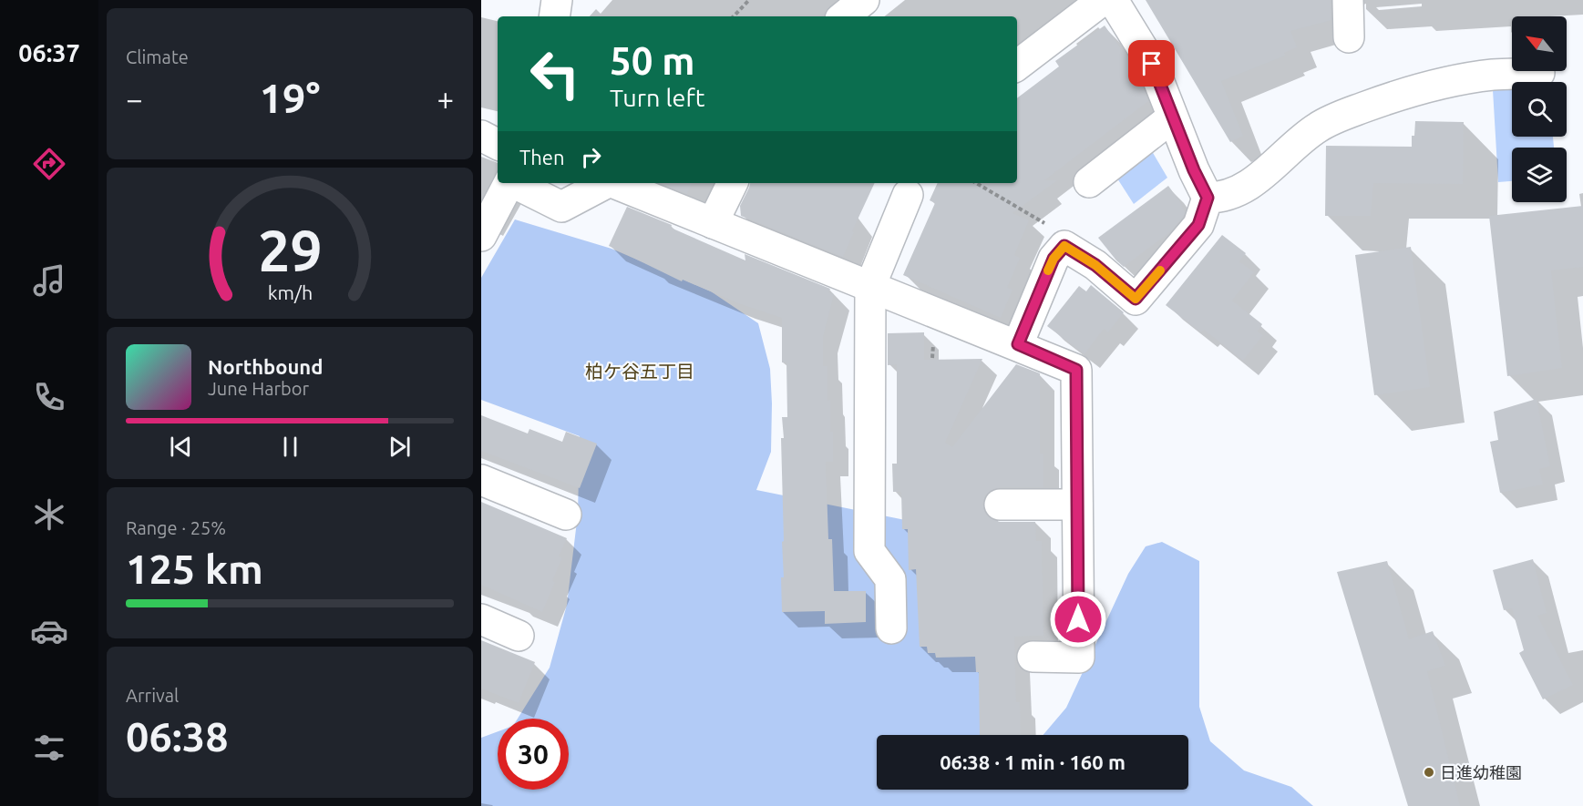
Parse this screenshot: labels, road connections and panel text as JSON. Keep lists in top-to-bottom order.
{
  "districts": ["柏ケ谷五丁目"],
  "places": ["日進幼稚園"],
  "north": "top left",
  "page": {
    "tabs": "06:37",
    "tile": [
      "Climate",
      ["Range · 25%", "125 km"],
      ["Arrival", "06:38"]
    ],
    "turn": ["50 m", "Turn left"],
    "heat": ["−", "19°", "+"],
    "then": "Then",
    "song": ["Northbound", "June Harbor"],
    "limit": "30",
    "trip": "06:38 · 1 min · 160 m",
    "gauge": ["29", "km/h"]
  }
}
